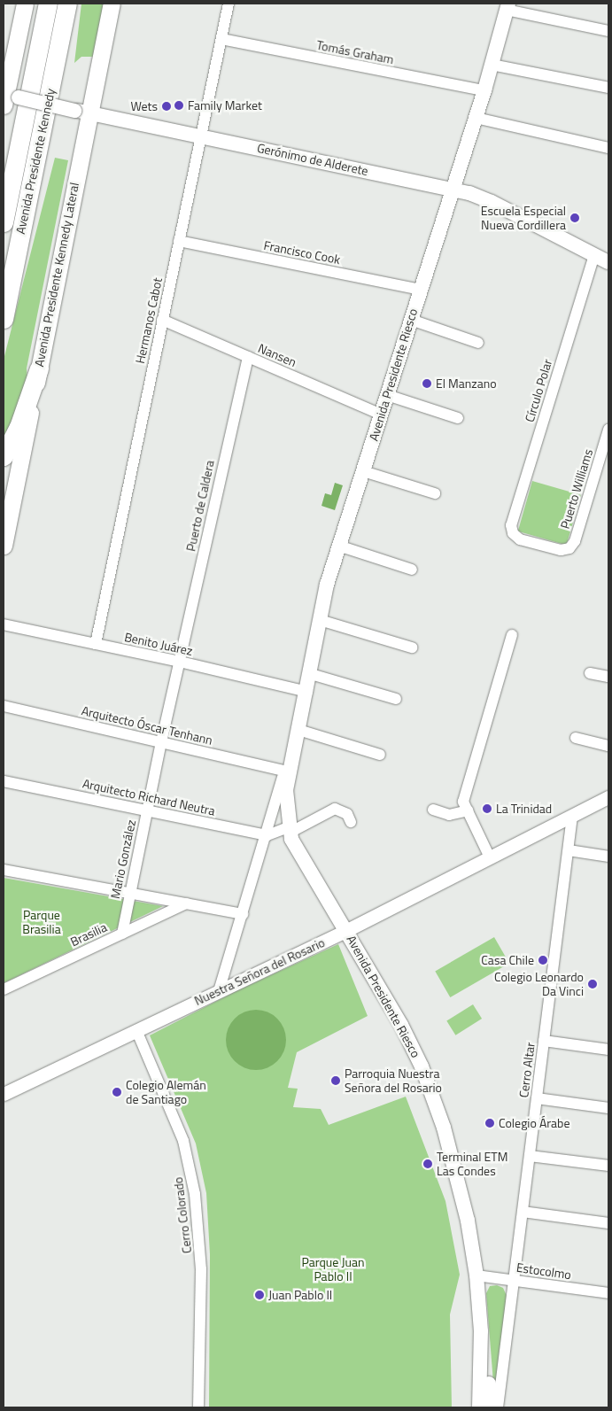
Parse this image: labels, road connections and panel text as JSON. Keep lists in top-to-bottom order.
{
  "streets": {
    "highway": ["Avenida Presidente Kennedy"],
    "main road": ["Gerónimo de Alderete", "Avenida Presidente Kennedy Lateral", "Avenida Presidente Riesco"],
    "street": [
      "Tomás Graham",
      "Francisco Cook",
      "Hermanos Cabot",
      "Nansen",
      "Círculo Polar",
      "Puerto Williams",
      "Puerto de Caldera",
      "Benito Juárez",
      "Arquitecto Óscar Tenhann",
      "Arquitecto Richard Neutra",
      "Mario González",
      "Brasilia",
      "Nuestra Señora del Rosario",
      "Cerro Altar",
      "Cerro Colorado",
      "Estocolmo"
    ]
  },
  "crossings": [
    ["Tomás Graham", "Hermanos Cabot"],
    ["Tomás Graham", "Avenida Presidente Riesco"],
    ["Gerónimo de Alderete", "Avenida Presidente Kennedy Lateral"],
    ["Gerónimo de Alderete", "Hermanos Cabot"],
    ["Gerónimo de Alderete", "Avenida Presidente Riesco"],
    ["Gerónimo de Alderete", "Círculo Polar"],
    ["Francisco Cook", "Hermanos Cabot"],
    ["Francisco Cook", "Avenida Presidente Riesco"],
    ["Hermanos Cabot", "Nansen"],
    ["Hermanos Cabot", "Benito Juárez"],
    ["Nansen", "Avenida Presidente Riesco"],
    ["Nansen", "Puerto de Caldera"],
    ["Avenida Presidente Riesco", "Benito Juárez"],
    ["Avenida Presidente Riesco", "Arquitecto Óscar Tenhann"],
    ["Avenida Presidente Riesco", "Arquitecto Richard Neutra"],
    ["Avenida Presidente Riesco", "Nuestra Señora del Rosario"],
    ["Avenida Presidente Riesco", "Estocolmo"],
    ["Círculo Polar", "Puerto Williams"],
    ["Puerto de Caldera", "Benito Juárez"],
    ["Puerto de Caldera", "Mario González"],
    ["Benito Juárez", "Mario González"],
    ["Arquitecto Óscar Tenhann", "Mario González"],
    ["Arquitecto Richard Neutra", "Mario González"],
    ["Mario González", "Brasilia"],
    ["Nuestra Señora del Rosario", "Cerro Altar"],
    ["Nuestra Señora del Rosario", "Cerro Colorado"],
    ["Cerro Altar", "Estocolmo"]
  ],
  "parks": ["Parque Brasilia", "Parque Juan Pablo II"],
  "places": [
    "Family Market",
    "Wets",
    "Escuela Especial Nueva Cordillera",
    "El Manzano",
    "La Trinidad",
    "Casa Chile",
    "Colegio Leonardo Da Vinci",
    "Parroquia Nuestra Señora del Rosario",
    "Colegio Alemán de Santiago",
    "Colegio Árabe",
    "Terminal ETM Las Condes",
    "Juan Pablo II"
  ]
}
